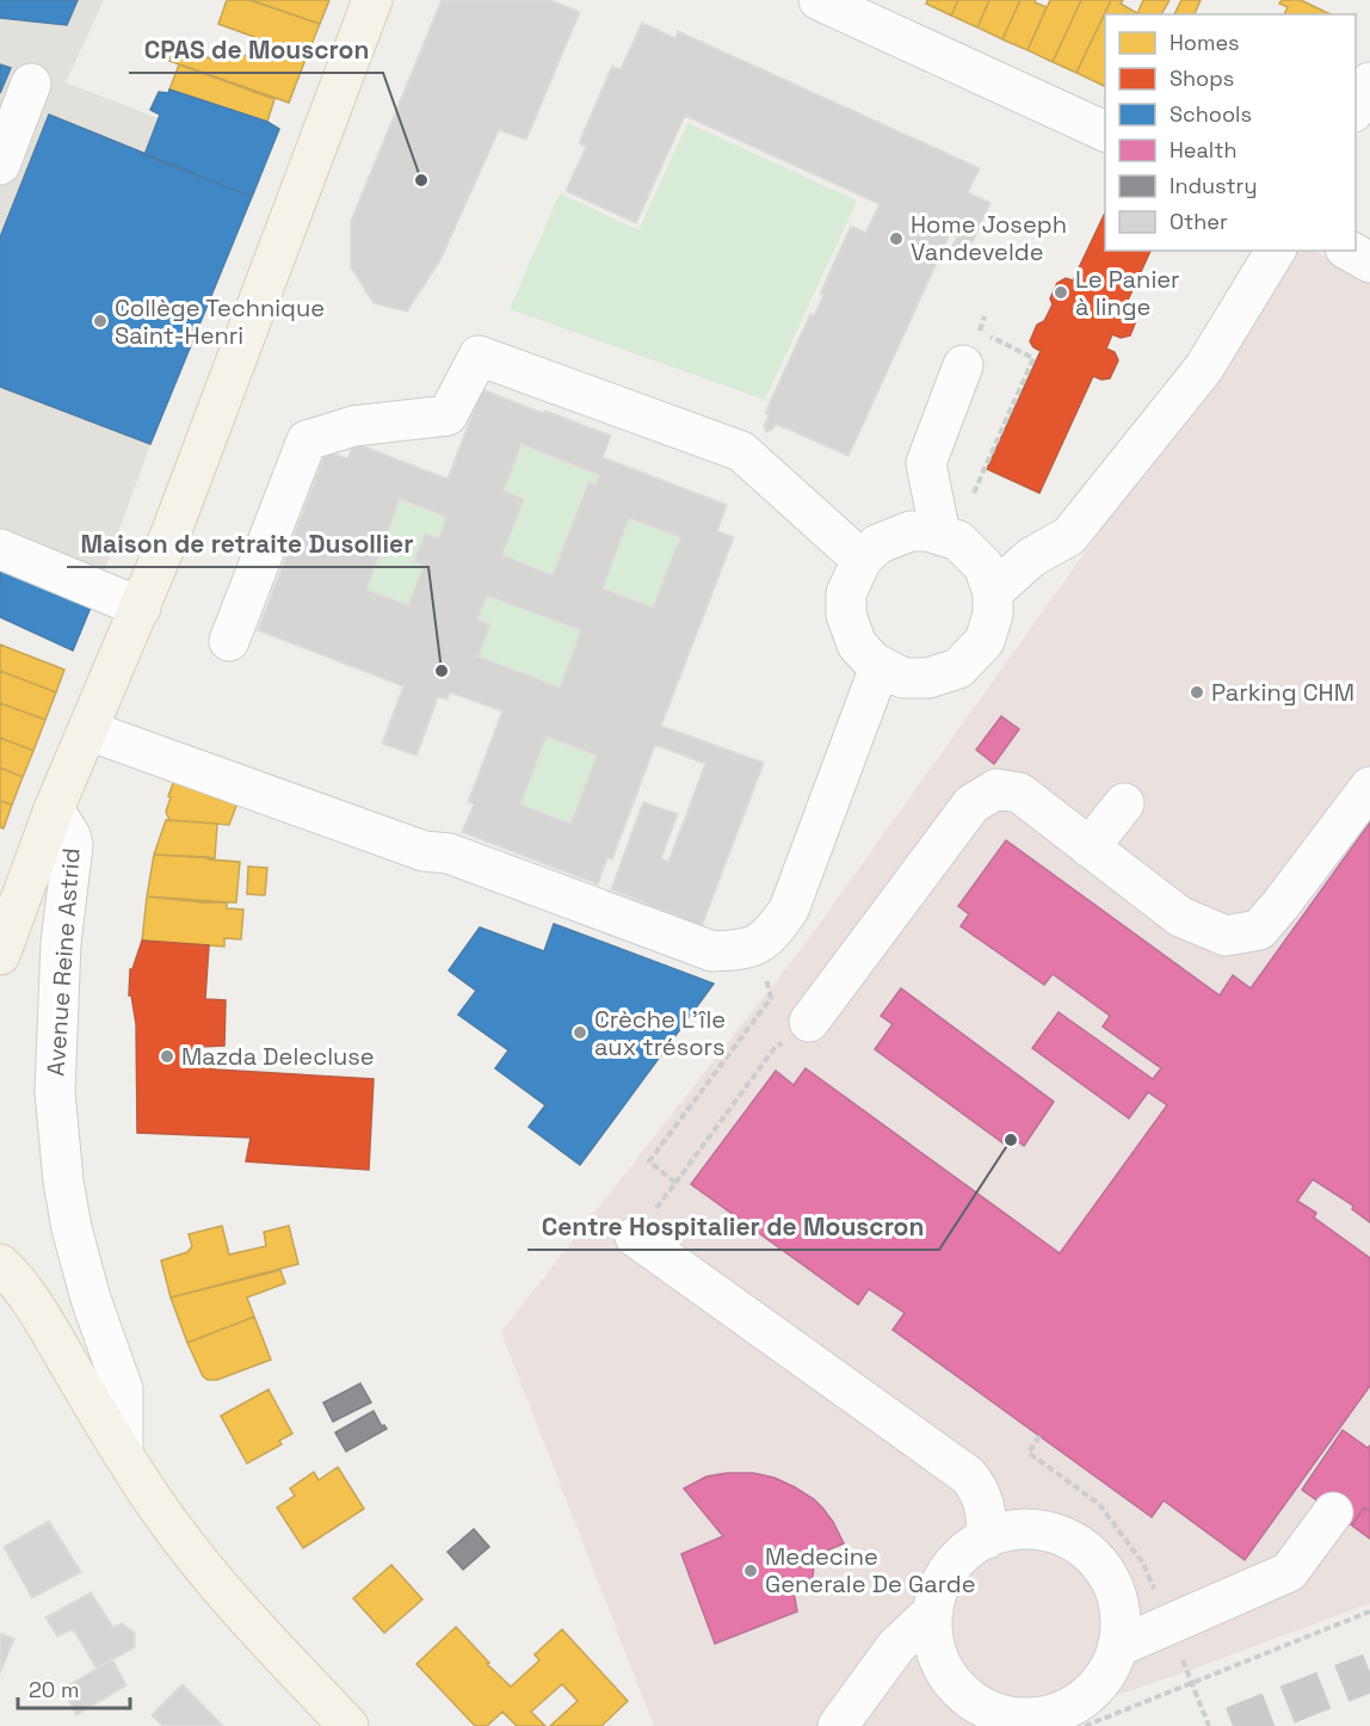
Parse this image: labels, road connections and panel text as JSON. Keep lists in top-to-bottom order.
{
  "streets": {
    "street": ["Avenue Reine Astrid"]
  },
  "places": [
    "CPAS de Mouscron",
    "Home Joseph Vandevelde",
    "Le Panier à linge",
    "Collège Technique Saint-Henri",
    "Maison de retraite Dusollier",
    "Parking CHM",
    "Crèche L'île aux trésors",
    "Mazda Delecluse",
    "Centre Hospitalier de Mouscron",
    "Medecine Generale De Garde"
  ],
  "legend": [
    "Homes",
    "Shops",
    "Schools",
    "Health",
    "Industry",
    "Other"
  ],
  "scale_bar": "20 m"
}
